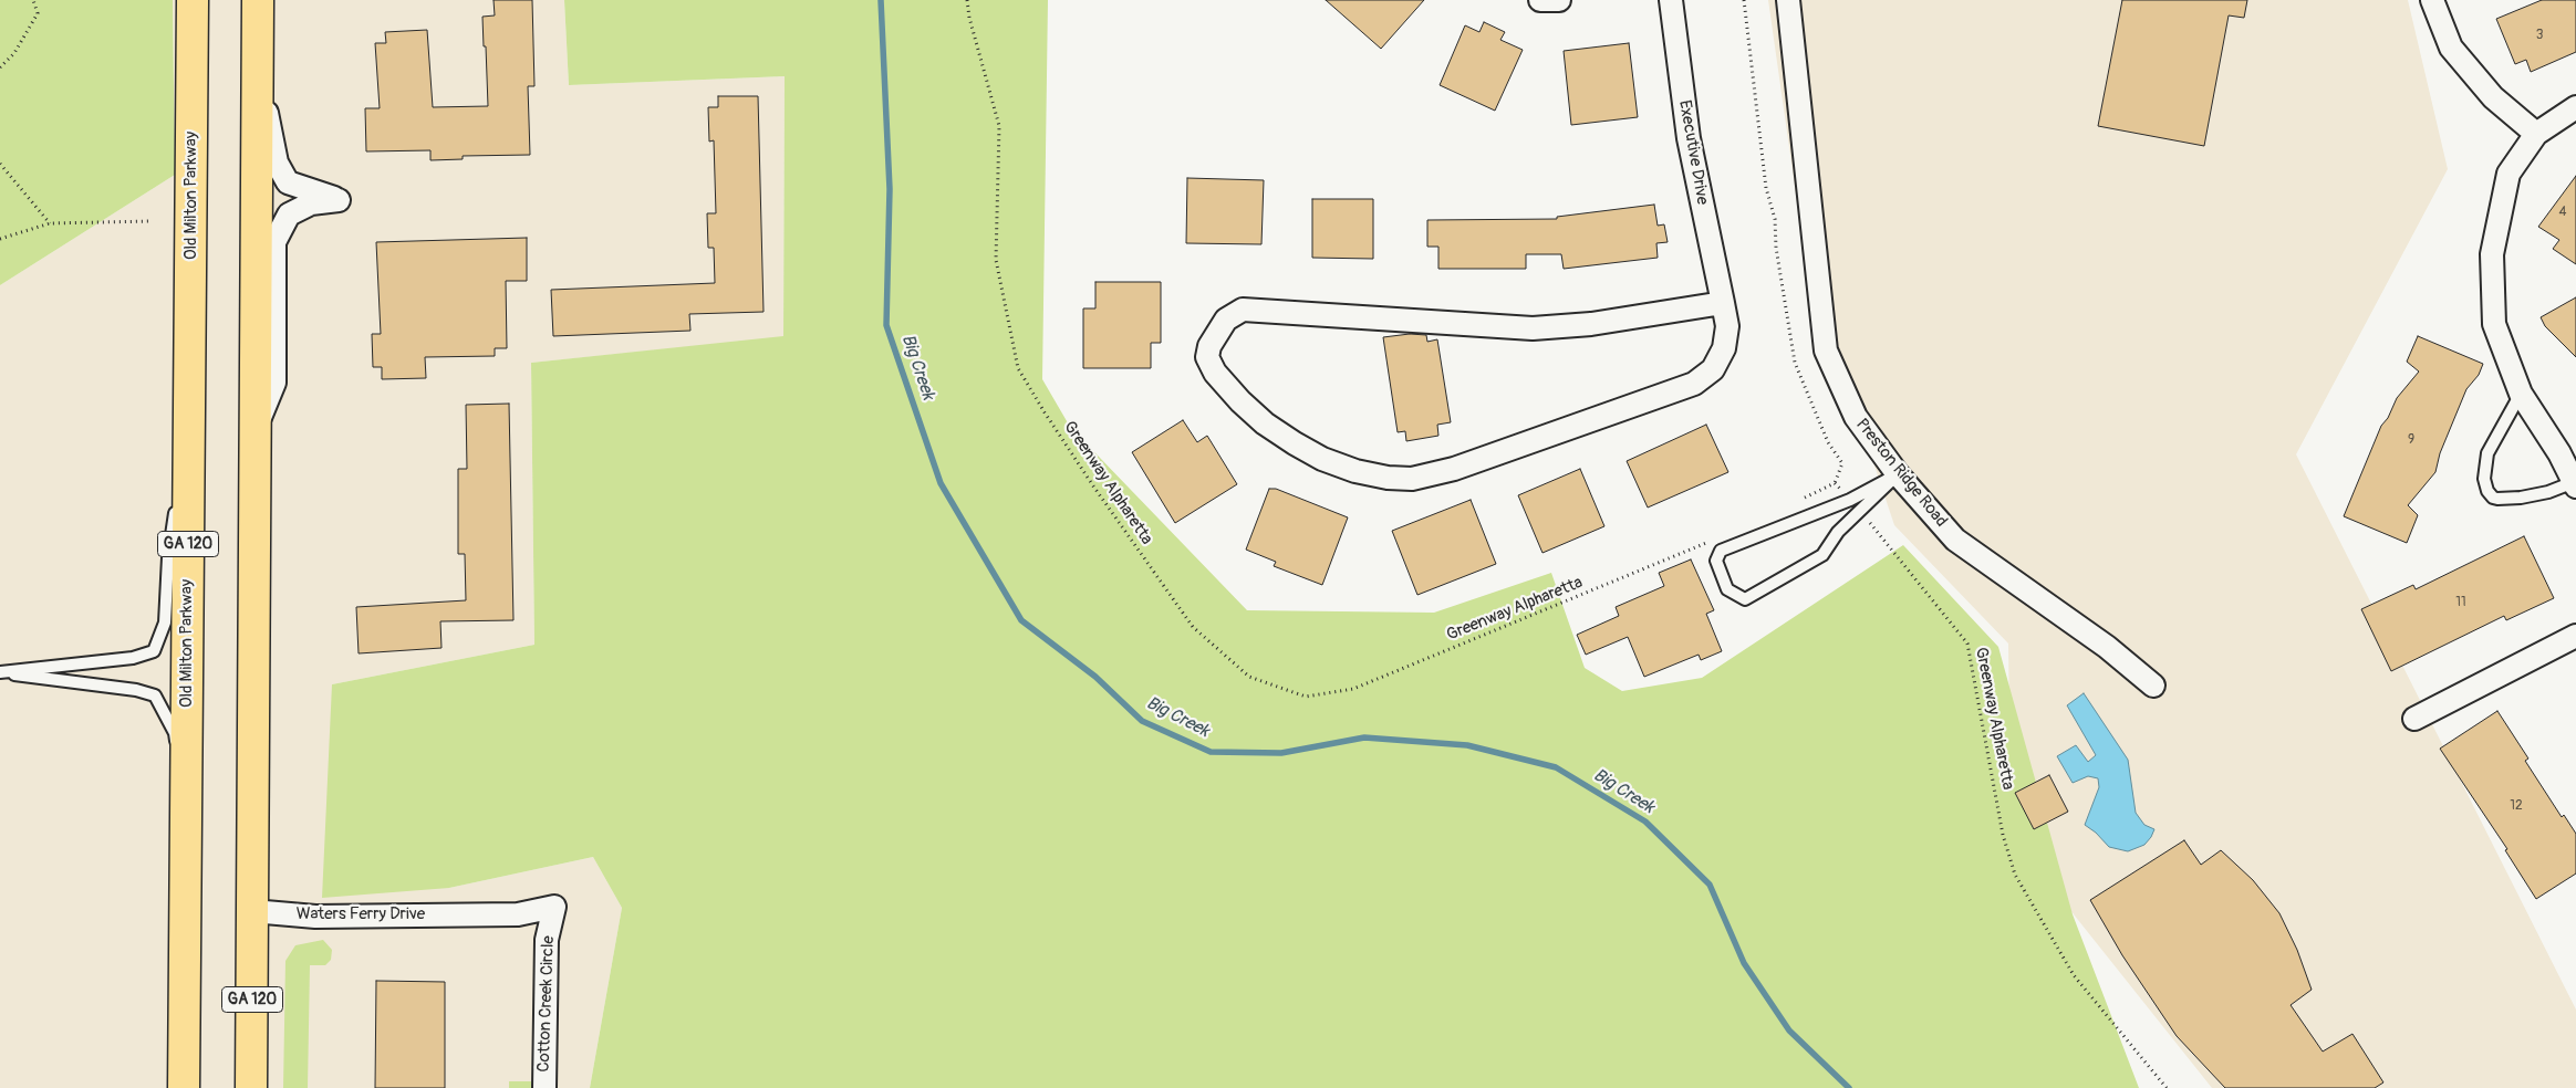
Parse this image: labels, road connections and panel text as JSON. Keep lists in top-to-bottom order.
{
  "streets": {
    "highway": ["Old Milton Parkway", "GA 120"],
    "street": [
      "Executive Drive",
      "Preston Ridge Road",
      "Waters Ferry Drive",
      "Cotton Creek Circle"
    ],
    "path": ["Greenway Alpharetta"]
  },
  "crossings": [
    ["GA 120", "Waters Ferry Drive"],
    ["Waters Ferry Drive", "Cotton Creek Circle"]
  ],
  "water": ["Big Creek"],
  "house_numbers": [
    "3",
    "4",
    "9",
    "11",
    "12"
  ]
}
